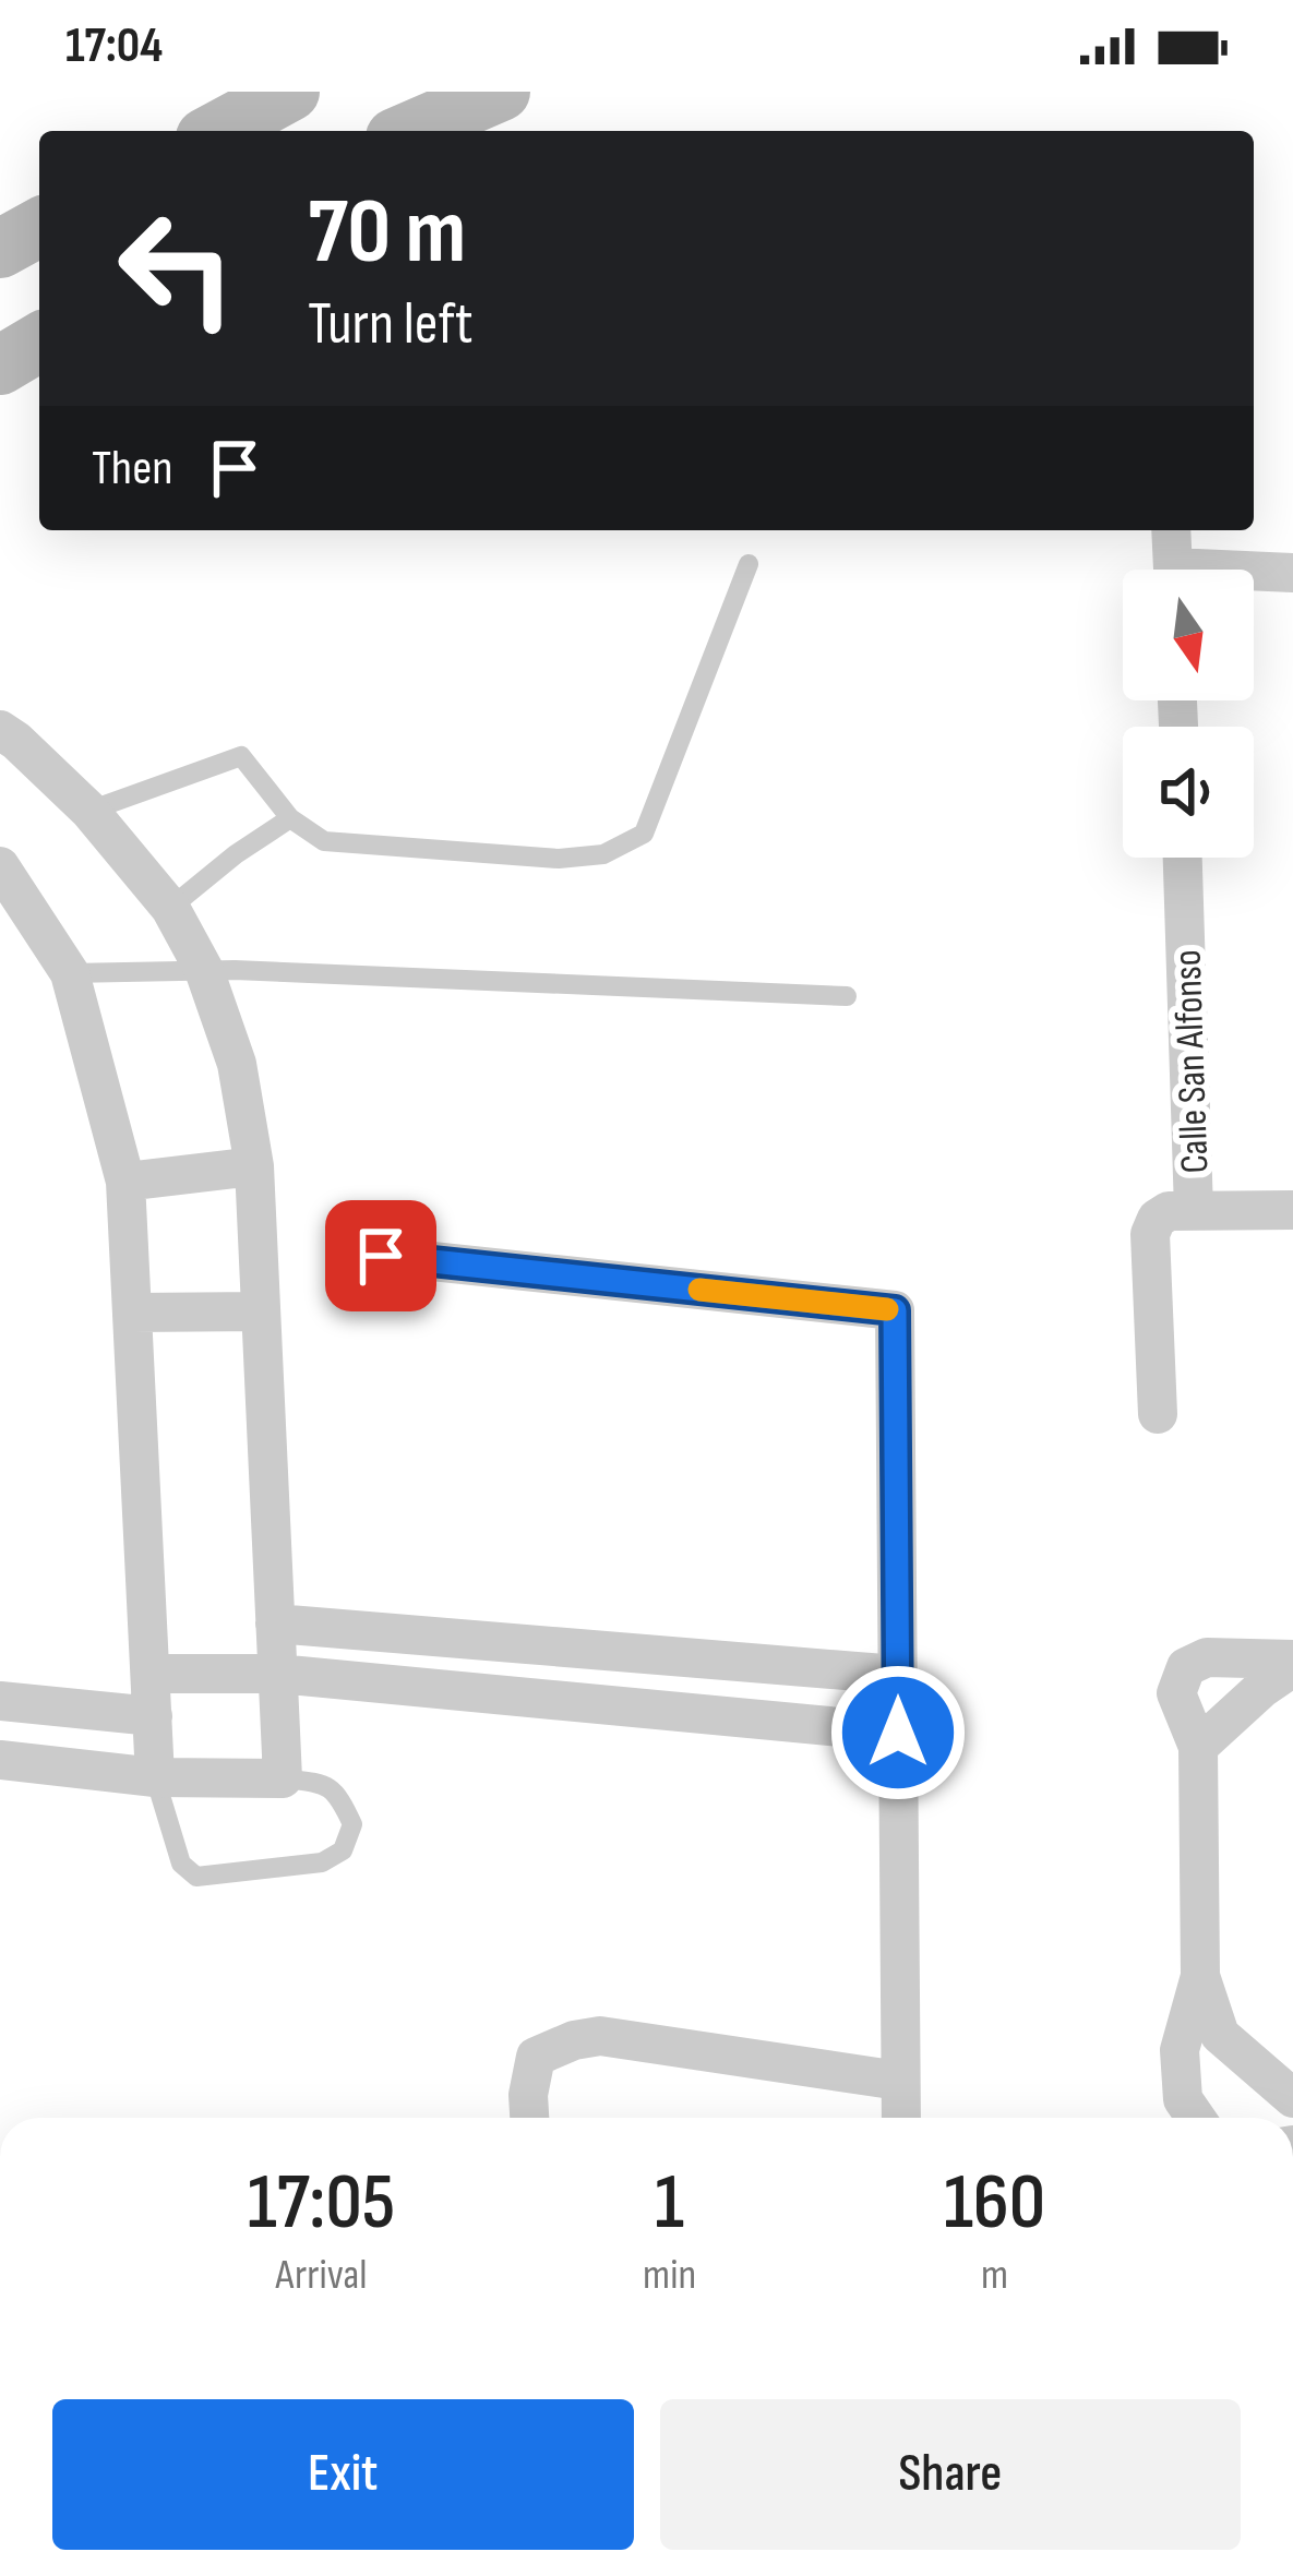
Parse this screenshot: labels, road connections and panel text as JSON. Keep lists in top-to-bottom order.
{
  "streets": {
    "street": ["Calle San Alfonso"]
  },
  "north": "bottom",
  "page": {
    "status": "17:04",
    "turn": ["70 m", "Turn left"],
    "then": "Then",
    "eta": [
      "17:05",
      "Arrival",
      "1",
      "min",
      "160",
      "m"
    ],
    "buttons": ["Exit", "Share"]
  }
}
